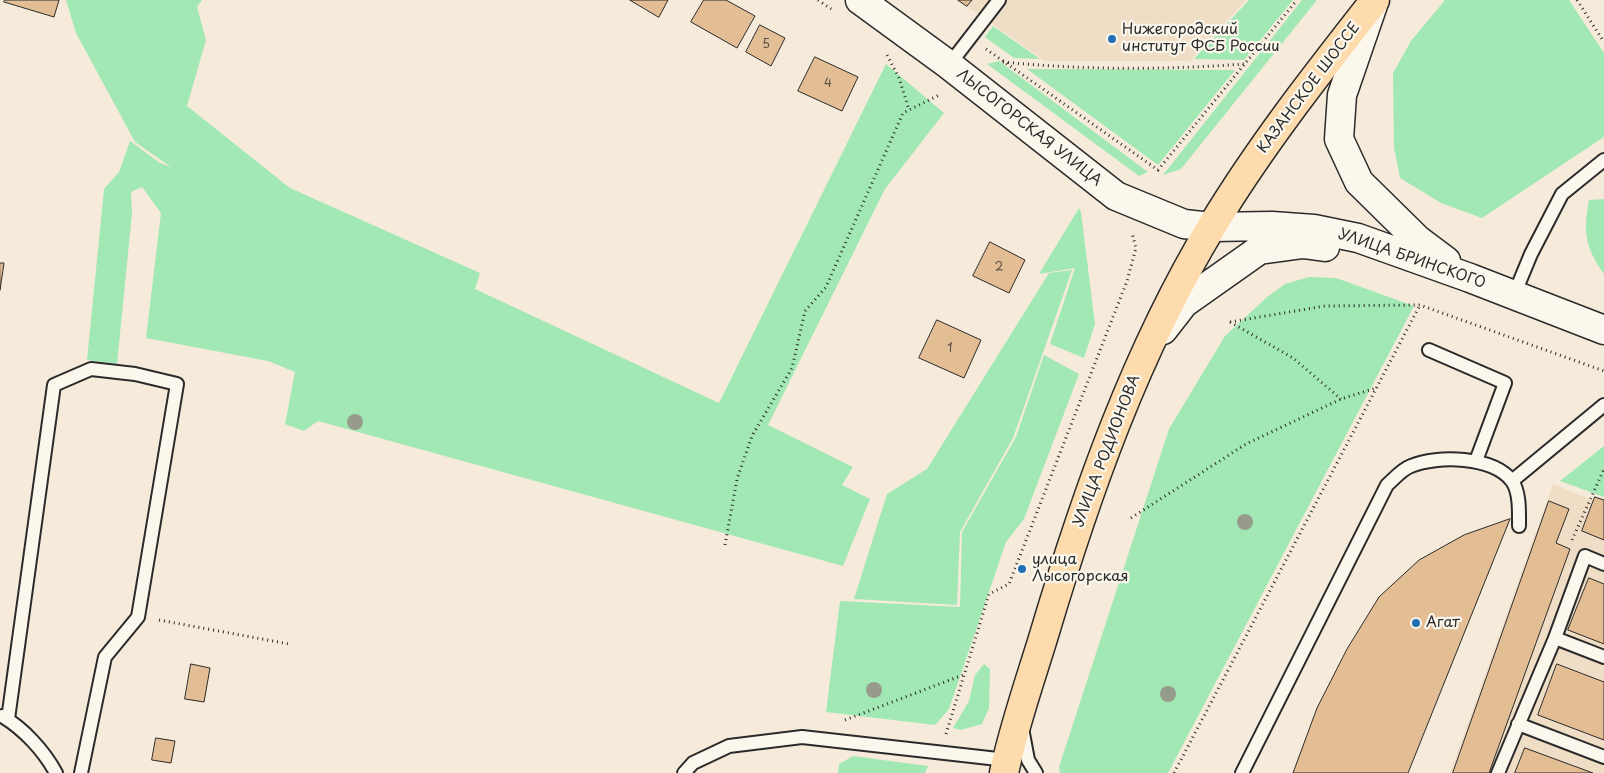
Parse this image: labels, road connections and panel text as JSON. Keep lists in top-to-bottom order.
{
  "streets": {
    "main road": [
      "КАЗАНСКОЕ ШОССЕ",
      "ЛЫСОГОРСКАЯ УЛИЦА",
      "УЛИЦА БРИНСКОГО",
      "УЛИЦА РОДИОНОВА"
    ]
  },
  "crossings": [
    ["КАЗАНСКОЕ ШОССЕ", "ЛЫСОГОРСКАЯ УЛИЦА"],
    ["КАЗАНСКОЕ ШОССЕ", "УЛИЦА БРИНСКОГО"],
    ["КАЗАНСКОЕ ШОССЕ", "УЛИЦА РОДИОНОВА"],
    ["ЛЫСОГОРСКАЯ УЛИЦА", "УЛИЦА БРИНСКОГО"],
    ["ЛЫСОГОРСКАЯ УЛИЦА", "УЛИЦА РОДИОНОВА"],
    ["УЛИЦА БРИНСКОГО", "УЛИЦА РОДИОНОВА"]
  ],
  "places": ["Нижегородский институт ФСБ России", "улица Лысогорская", "Агат"],
  "house_numbers": [
    "5",
    "4",
    "2",
    "1"
  ]
}
